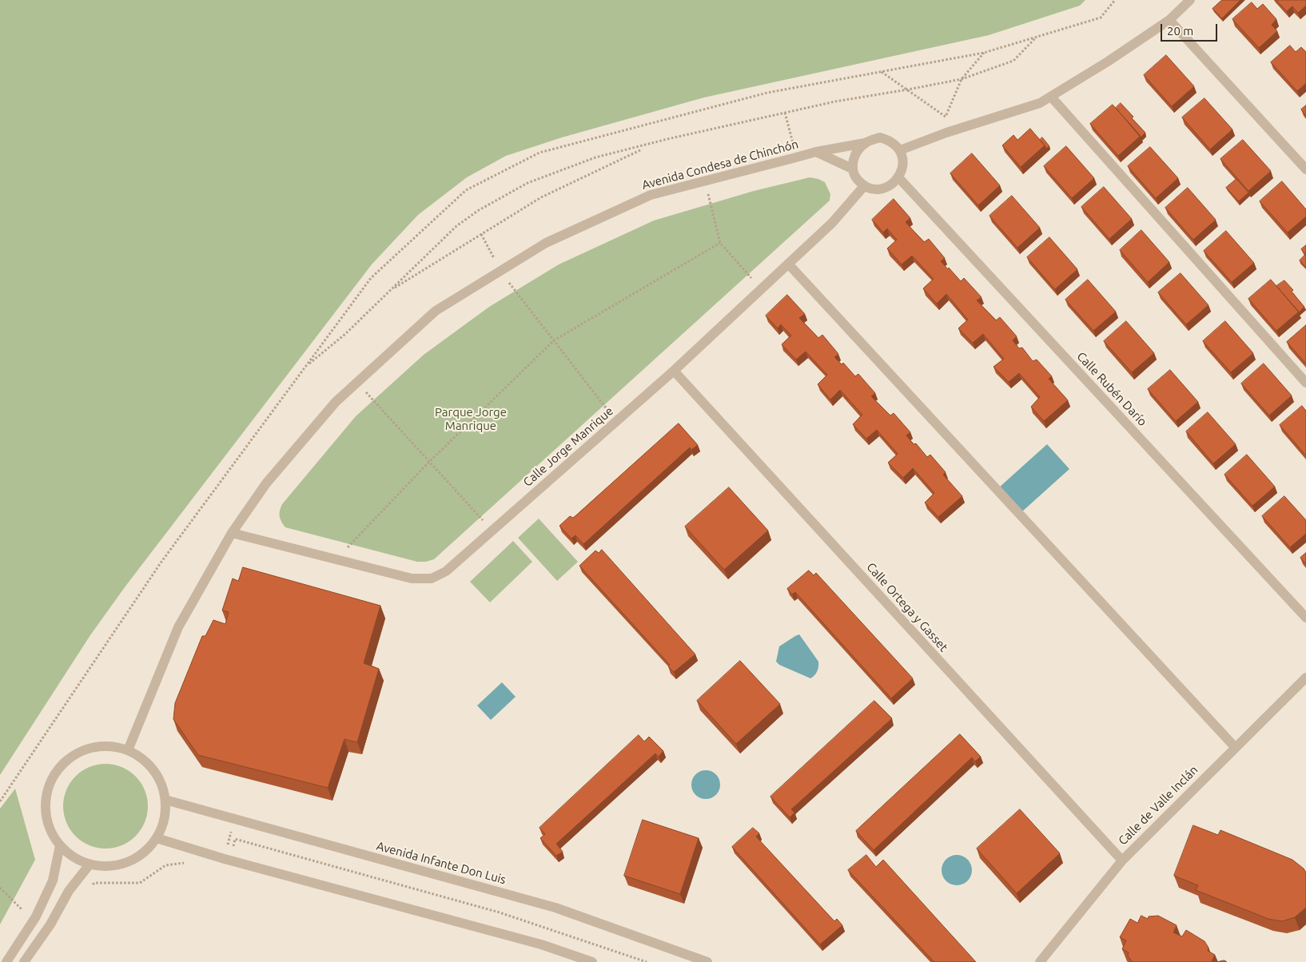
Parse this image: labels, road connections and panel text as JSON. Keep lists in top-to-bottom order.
{
  "streets": {
    "street": [
      "Avenida Condesa de Chinchón",
      "Calle Rubén Darío",
      "Calle Jorge Manrique",
      "Calle Ortega y Gasset",
      "Calle de Valle Inclán",
      "Avenida Infante Don Luis"
    ]
  },
  "crossings": [
    ["Avenida Condesa de Chinchón", "Calle Rubén Darío"],
    ["Avenida Condesa de Chinchón", "Calle Jorge Manrique"],
    ["Avenida Condesa de Chinchón", "Avenida Infante Don Luis"],
    ["Calle Rubén Darío", "Calle Jorge Manrique"],
    ["Calle Jorge Manrique", "Calle Ortega y Gasset"],
    ["Calle Ortega y Gasset", "Calle de Valle Inclán"]
  ],
  "parks": ["Parque Jorge Manrique"],
  "scale_bar": "20 m"
}
